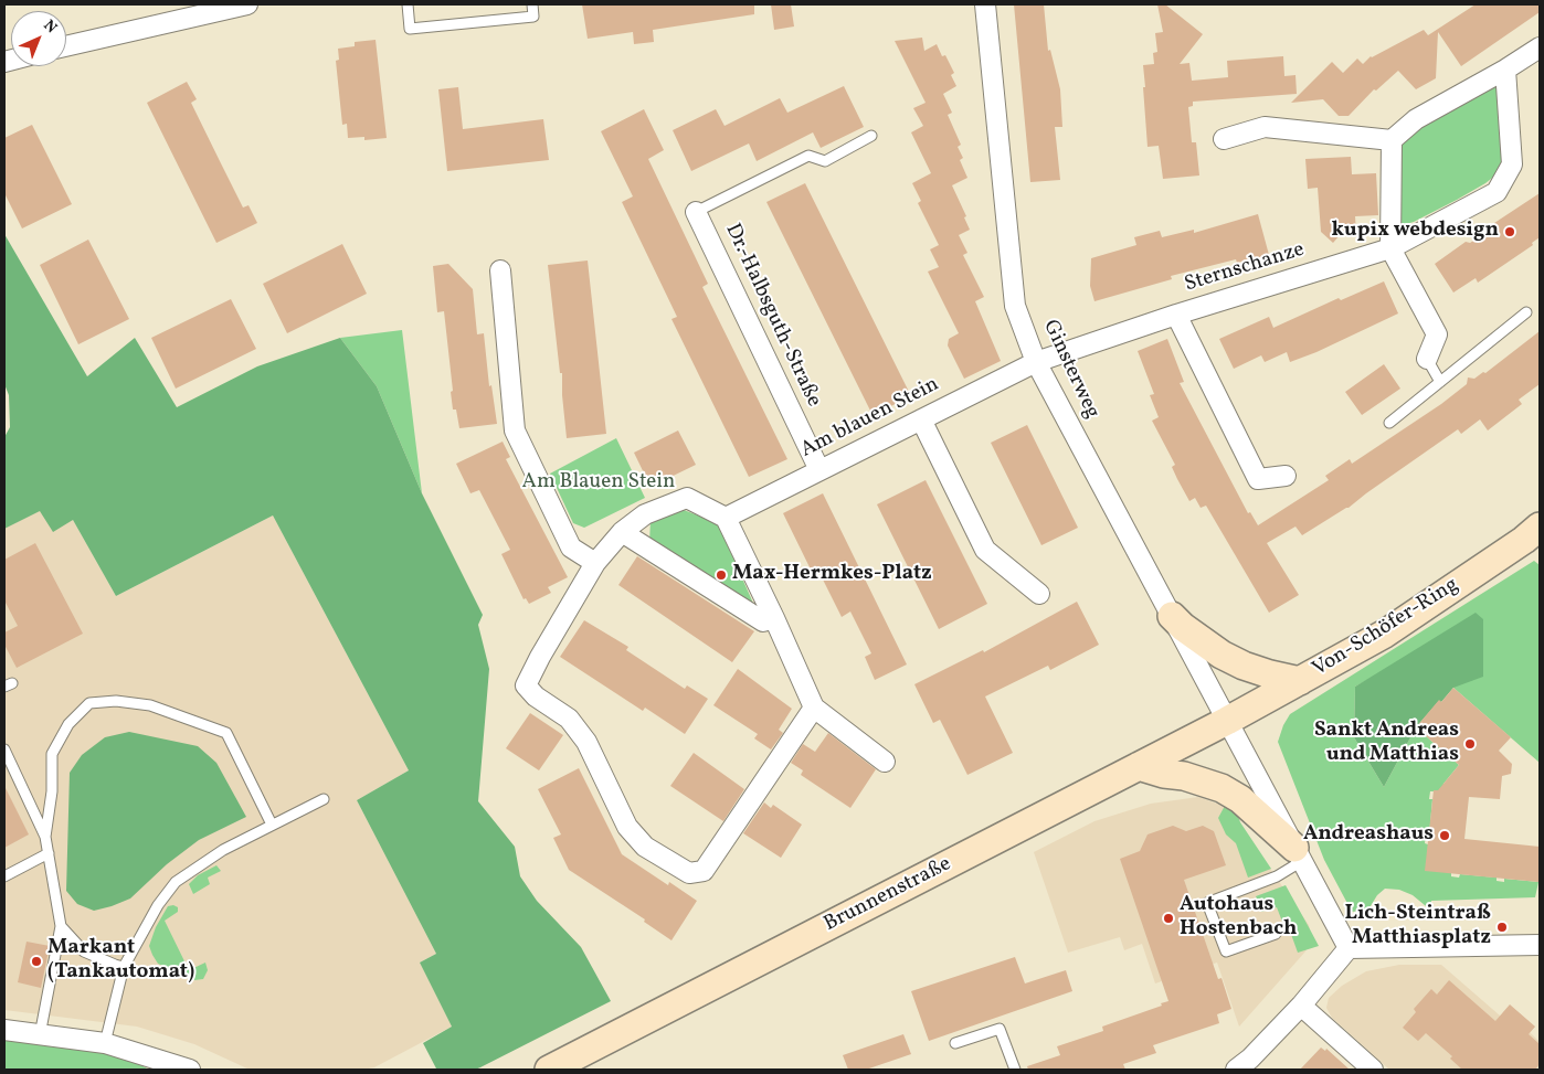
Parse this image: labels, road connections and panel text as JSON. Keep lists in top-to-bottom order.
{
  "streets": {
    "main road": ["Von-Schöfer-Ring", "Brunnenstraße"],
    "street": [
      "Sternschanze",
      "Dr.-Halbsguth-Straße",
      "Ginsterweg",
      "Am blauen Stein"
    ]
  },
  "crossings": [
    ["Sternschanze", "Ginsterweg"],
    ["Sternschanze", "Am blauen Stein"],
    ["Dr.-Halbsguth-Straße", "Am blauen Stein"],
    ["Ginsterweg", "Am blauen Stein"],
    ["Ginsterweg", "Von-Schöfer-Ring"],
    ["Ginsterweg", "Brunnenstraße"],
    ["Von-Schöfer-Ring", "Brunnenstraße"]
  ],
  "parks": ["Am Blauen Stein"],
  "places": [
    "kupix webdesign",
    "Max-Hermkes-Platz",
    "Sankt Andreas und Matthias",
    "Andreashaus",
    "Autohaus Hostenbach",
    "Lich-Steintraß Matthiasplatz",
    "Markant (Tankautomat)"
  ],
  "north": "top right"
}
